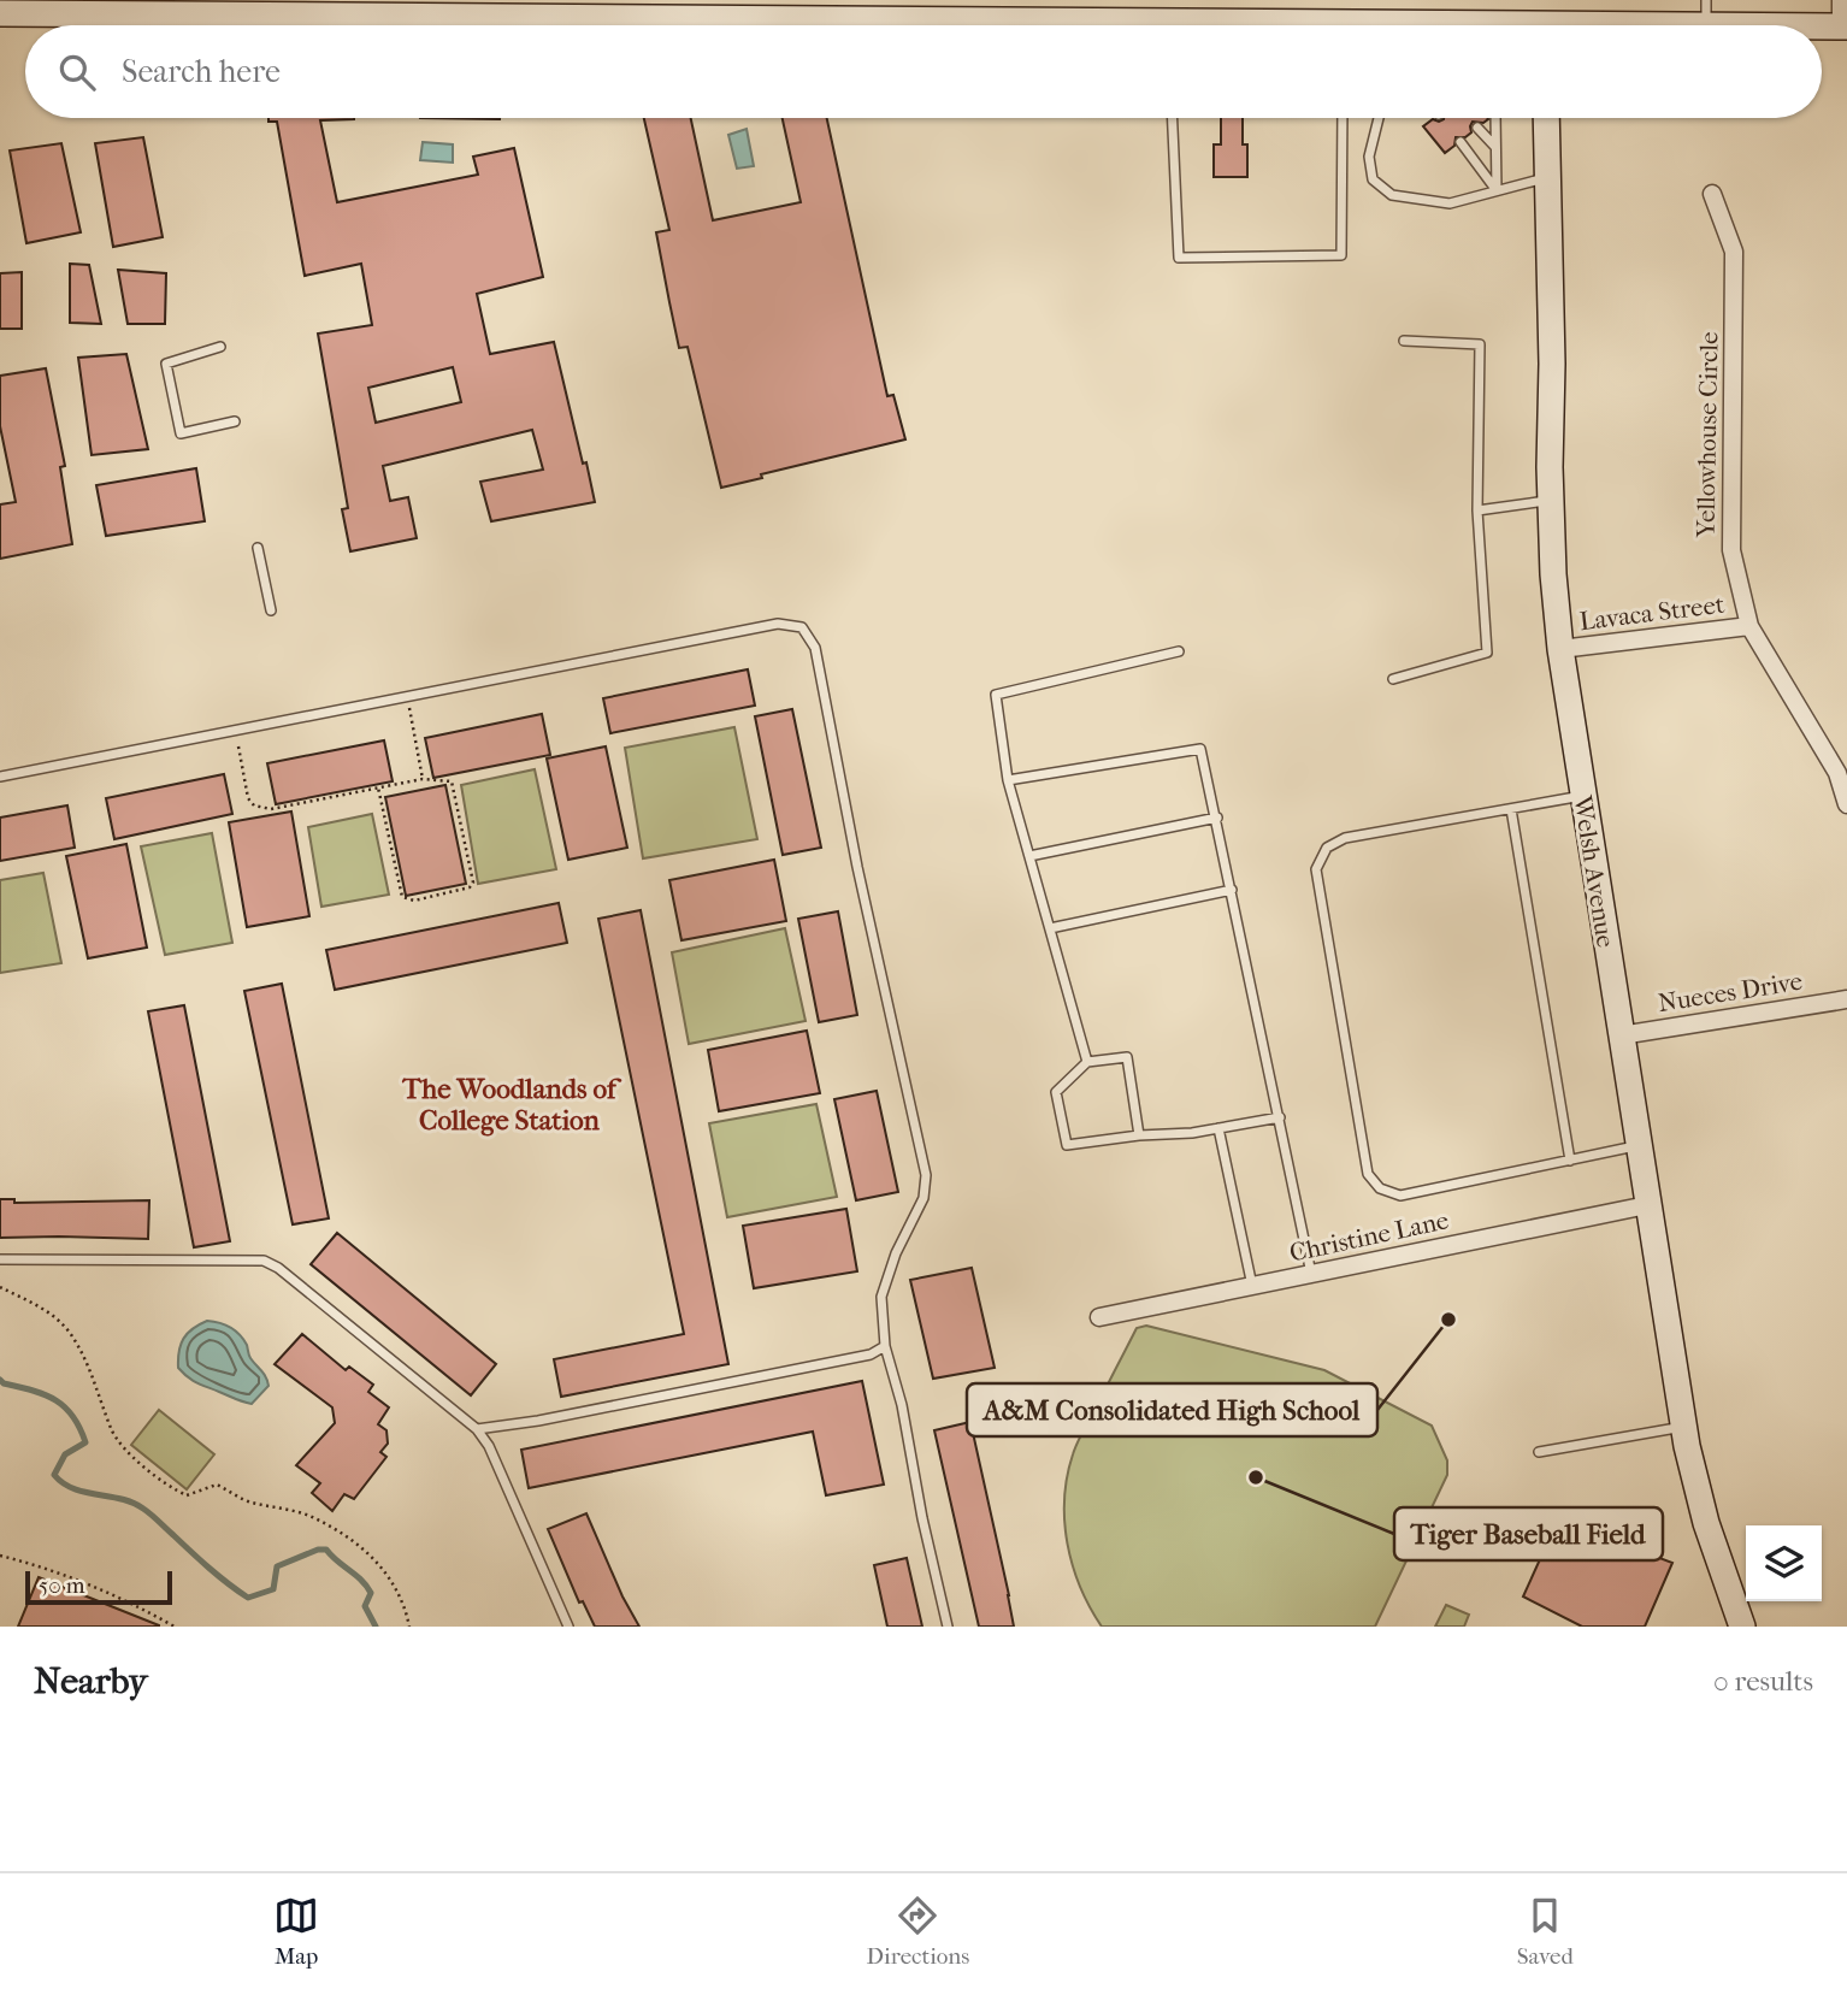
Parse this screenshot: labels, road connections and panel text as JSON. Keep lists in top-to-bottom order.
{
  "streets": {
    "main road": ["Welsh Avenue"],
    "street": [
      "Yellowhouse Circle",
      "Lavaca Street",
      "Nueces Drive",
      "Christine Lane"
    ]
  },
  "crossings": [
    ["Yellowhouse Circle", "Lavaca Street"],
    ["Lavaca Street", "Welsh Avenue"],
    ["Welsh Avenue", "Nueces Drive"],
    ["Welsh Avenue", "Christine Lane"]
  ],
  "districts": ["The Woodlands of College Station"],
  "places": ["A&M Consolidated High School", "Tiger Baseball Field"],
  "scale_bar": "50 m",
  "page": {
    "search": "Search here",
    "scale": "50 m",
    "heading": ["Nearby", "0 results"],
    "nav": ["Map", "Directions", "Saved"]
  }
}
